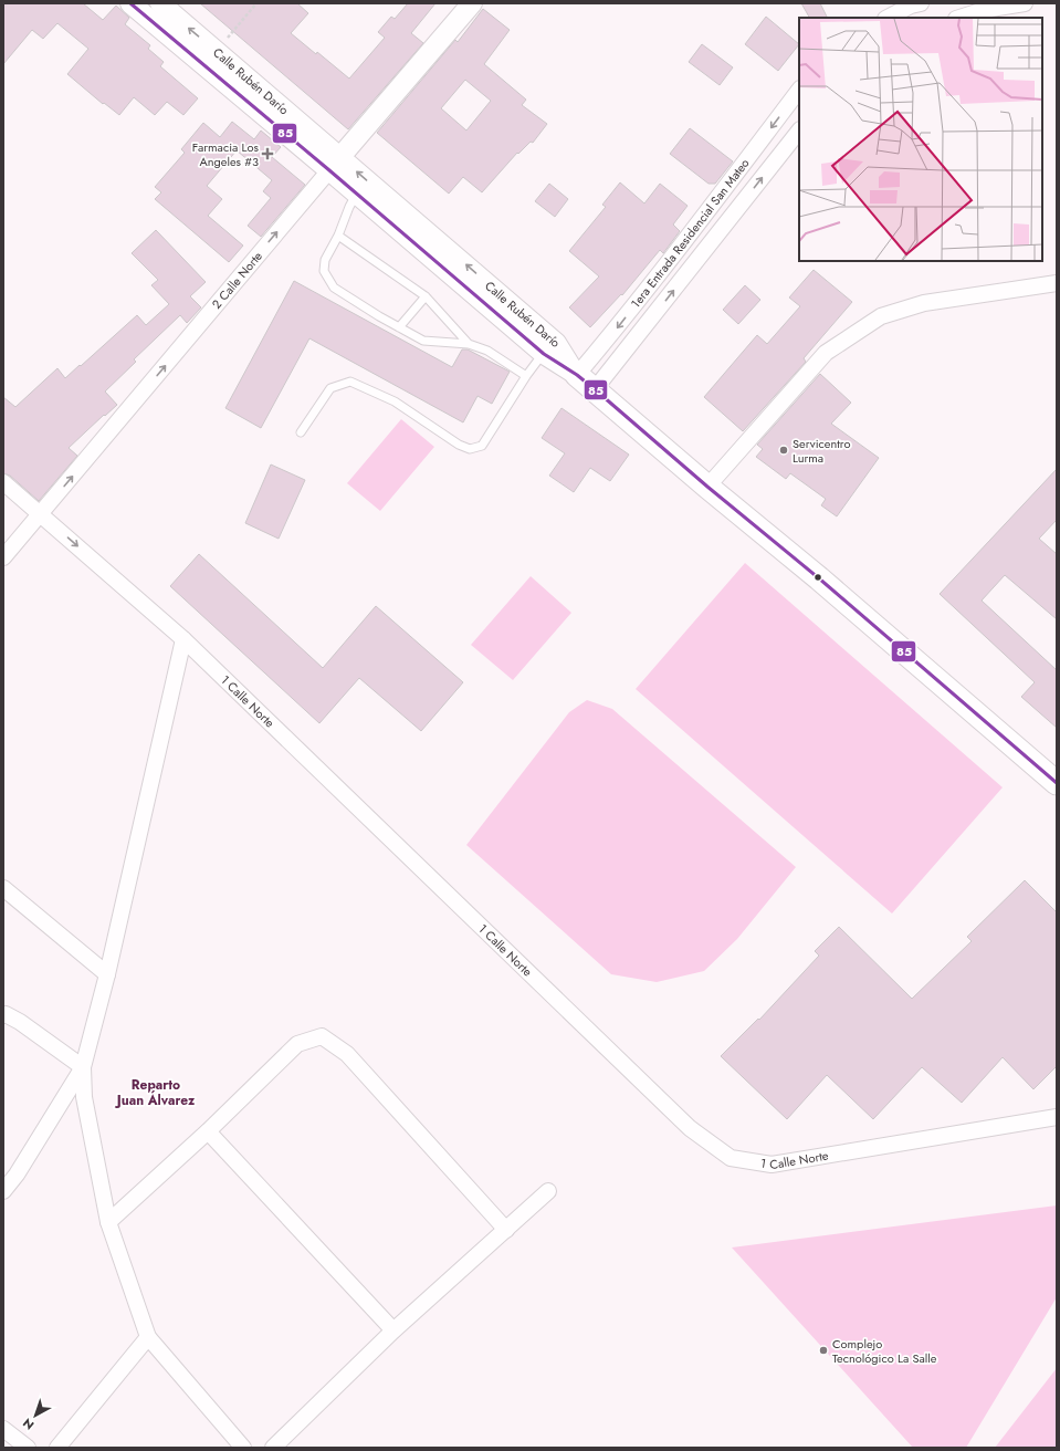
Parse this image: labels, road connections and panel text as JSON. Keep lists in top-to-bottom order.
{
  "streets": {
    "street": [
      "Calle Rubén Darío",
      "1era Entrada Residencial San Mateo",
      "2 Calle Norte",
      "1 Calle Norte"
    ]
  },
  "crossings": [
    ["Calle Rubén Darío", "1era Entrada Residencial San Mateo"],
    ["Calle Rubén Darío", "2 Calle Norte"],
    ["2 Calle Norte", "1 Calle Norte"]
  ],
  "one_way": ["2 Calle Norte"],
  "districts": ["Reparto Juan Álvarez"],
  "places": {
    "health": ["Farmacia Los Angeles #3"],
    "other": ["Servicentro Lurma", "Complejo Tecnológico La Salle"]
  },
  "lines": ["transit line 85"],
  "north": "bottom left"
}
